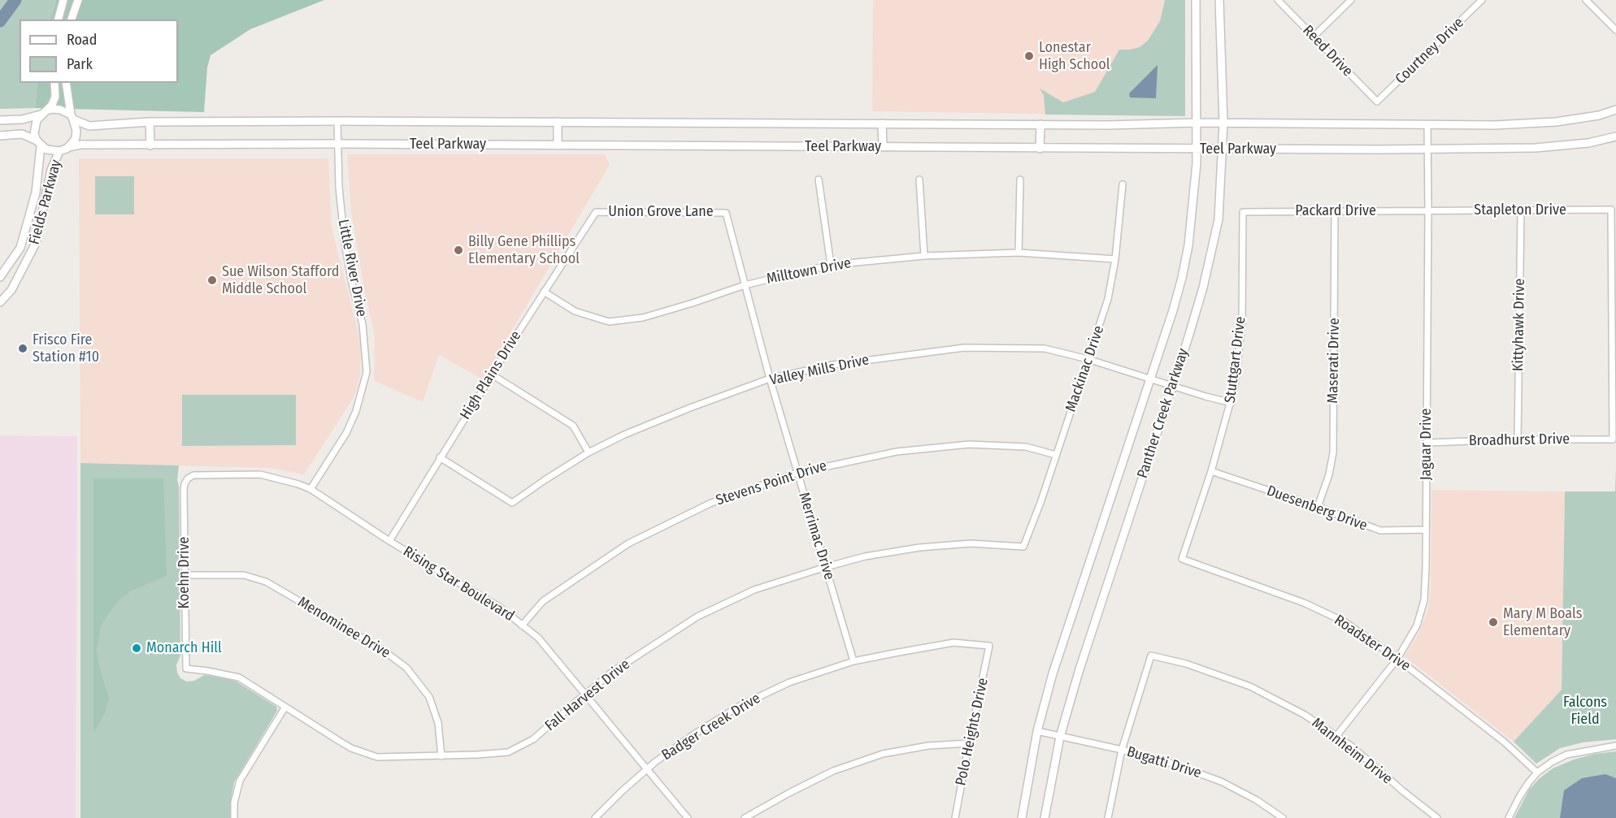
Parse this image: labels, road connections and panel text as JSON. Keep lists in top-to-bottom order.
{
  "streets": {
    "main road": ["Teel Parkway", "Fields Parkway", "Panther Creek Parkway"],
    "street": [
      "Reed Drive",
      "Courtney Drive",
      "Stapleton Drive",
      "Packard Drive",
      "Union Grove Lane",
      "Little River Drive",
      "Milltown Drive",
      "Kittyhawk Drive",
      "Stuttgart Drive",
      "Maserati Drive",
      "Mackinac Drive",
      "Valley Mills Drive",
      "High Plains Drive",
      "Broadhurst Drive",
      "Jaguar Drive",
      "Stevens Point Drive",
      "Duesenberg Drive",
      "Merrimac Drive",
      "Koehn Drive",
      "Rising Star Boulevard",
      "Menominee Drive",
      "Roadster Drive",
      "Fall Harvest Drive",
      "Badger Creek Drive",
      "Polo Heights Drive",
      "Mannheim Drive",
      "Bugatti Drive"
    ]
  },
  "crossings": [
    ["Reed Drive", "Courtney Drive"],
    ["Teel Parkway", "Fields Parkway"],
    ["Teel Parkway", "Little River Drive"],
    ["Teel Parkway", "Panther Creek Parkway"],
    ["Teel Parkway", "Jaguar Drive"],
    ["Stapleton Drive", "Packard Drive"],
    ["Stapleton Drive", "Kittyhawk Drive"],
    ["Stapleton Drive", "Broadhurst Drive"],
    ["Stapleton Drive", "Jaguar Drive"],
    ["Packard Drive", "Stuttgart Drive"],
    ["Packard Drive", "Maserati Drive"],
    ["Packard Drive", "Jaguar Drive"],
    ["Union Grove Lane", "High Plains Drive"],
    ["Union Grove Lane", "Merrimac Drive"],
    ["Little River Drive", "Rising Star Boulevard"],
    ["Milltown Drive", "Mackinac Drive"],
    ["Milltown Drive", "High Plains Drive"],
    ["Milltown Drive", "Merrimac Drive"],
    ["Kittyhawk Drive", "Broadhurst Drive"],
    ["Stuttgart Drive", "Valley Mills Drive"],
    ["Stuttgart Drive", "Duesenberg Drive"],
    ["Stuttgart Drive", "Roadster Drive"],
    ["Maserati Drive", "Duesenberg Drive"],
    ["Mackinac Drive", "Valley Mills Drive"],
    ["Mackinac Drive", "Stevens Point Drive"],
    ["Mackinac Drive", "Fall Harvest Drive"],
    ["Valley Mills Drive", "High Plains Drive"],
    ["Valley Mills Drive", "Panther Creek Parkway"],
    ["Valley Mills Drive", "Merrimac Drive"],
    ["High Plains Drive", "Rising Star Boulevard"],
    ["Panther Creek Parkway", "Bugatti Drive"],
    ["Broadhurst Drive", "Jaguar Drive"],
    ["Jaguar Drive", "Duesenberg Drive"],
    ["Jaguar Drive", "Roadster Drive"],
    ["Jaguar Drive", "Mannheim Drive"],
    ["Stevens Point Drive", "Merrimac Drive"],
    ["Stevens Point Drive", "Rising Star Boulevard"],
    ["Merrimac Drive", "Fall Harvest Drive"],
    ["Merrimac Drive", "Badger Creek Drive"],
    ["Koehn Drive", "Rising Star Boulevard"],
    ["Koehn Drive", "Menominee Drive"],
    ["Koehn Drive", "Fall Harvest Drive"],
    ["Rising Star Boulevard", "Fall Harvest Drive"],
    ["Rising Star Boulevard", "Badger Creek Drive"],
    ["Menominee Drive", "Fall Harvest Drive"],
    ["Badger Creek Drive", "Polo Heights Drive"],
    ["Mannheim Drive", "Bugatti Drive"]
  ],
  "parks": ["Falcons Field"],
  "places": [
    "Lonestar High School",
    "Billy Gene Phillips Elementary School",
    "Sue Wilson Stafford Middle School",
    "Frisco Fire Station #10",
    "Mary M Boals Elementary",
    "Monarch Hill"
  ],
  "legend": ["Road", "Park"]
}
